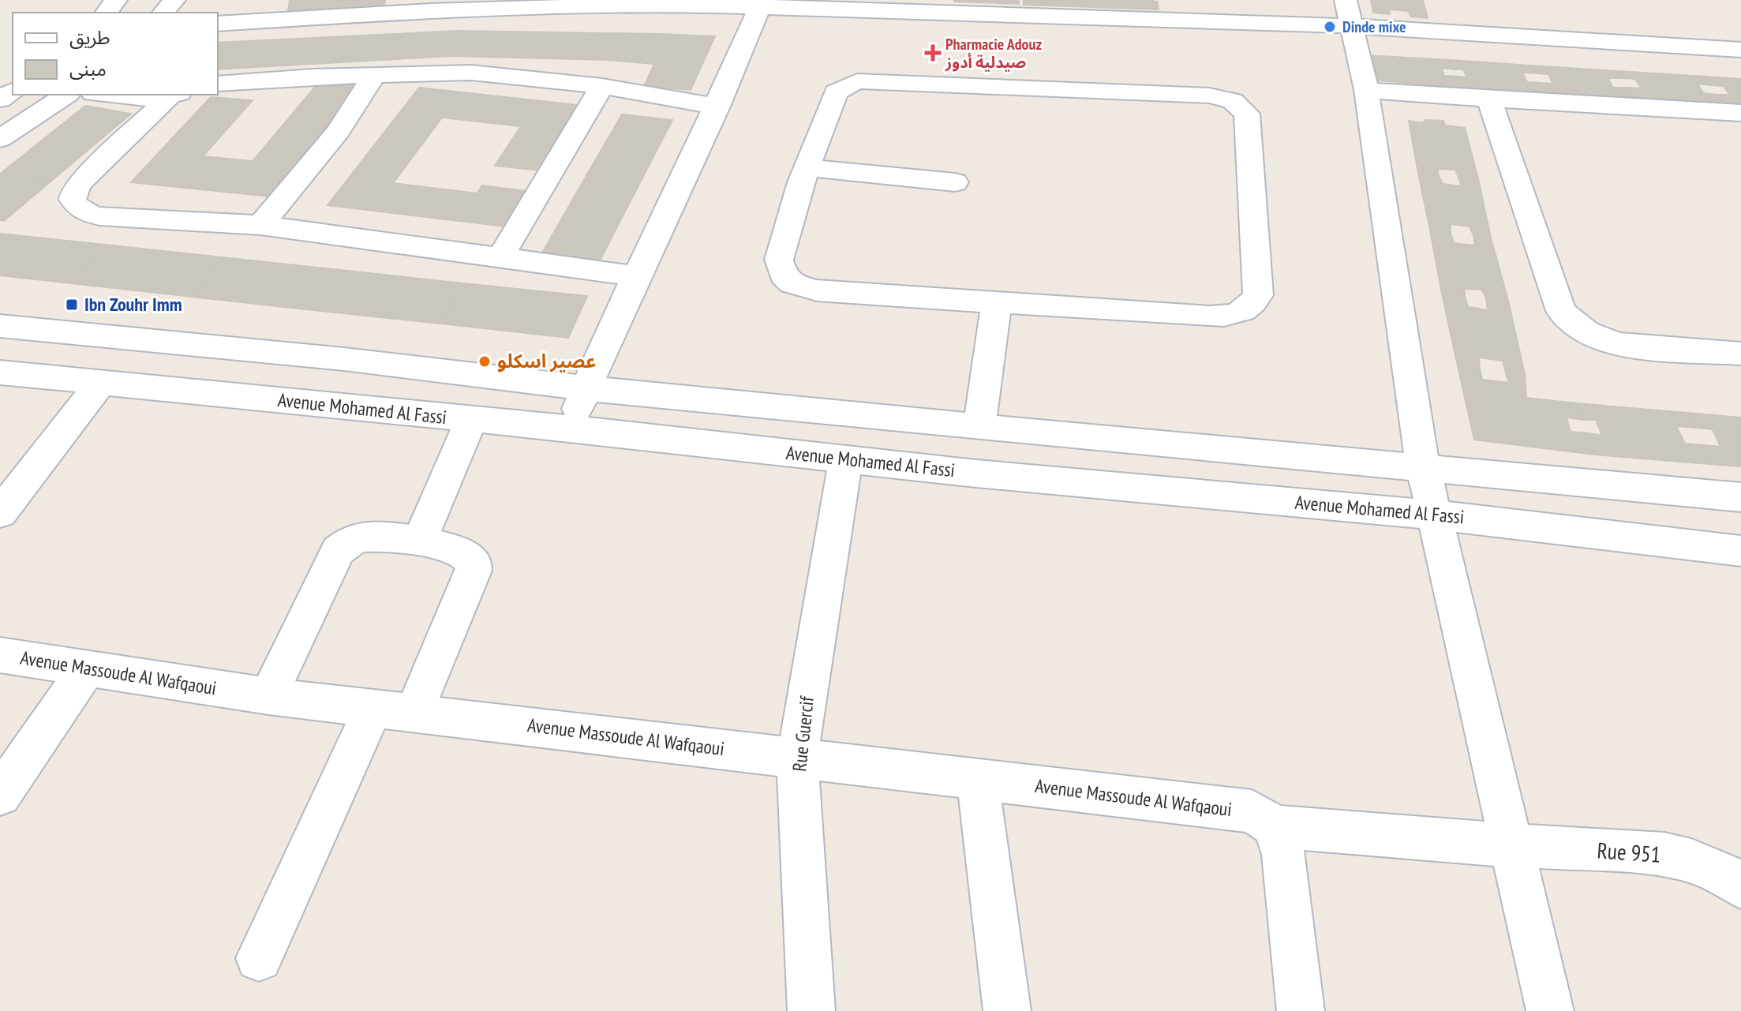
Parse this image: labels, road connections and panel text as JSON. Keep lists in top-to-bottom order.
{
  "streets": {
    "street": [
      "Avenue Mohamed Al Fassi",
      "Avenue Massoude Al Wafqaoui",
      "Rue Guercif",
      "Rue 951"
    ]
  },
  "crossings": [
    ["Avenue Mohamed Al Fassi", "Rue Guercif"],
    ["Avenue Massoude Al Wafqaoui", "Rue Guercif"],
    ["Avenue Massoude Al Wafqaoui", "Rue 951"]
  ],
  "places": {
    "other": ["Dinde mixe", "عصير اسكلو"],
    "health": ["Pharmacie Adouz صيدلية أدوز"],
    "transit": ["Ibn Zouhr Imm"]
  },
  "legend": ["طريق", "مبنى"]
}
